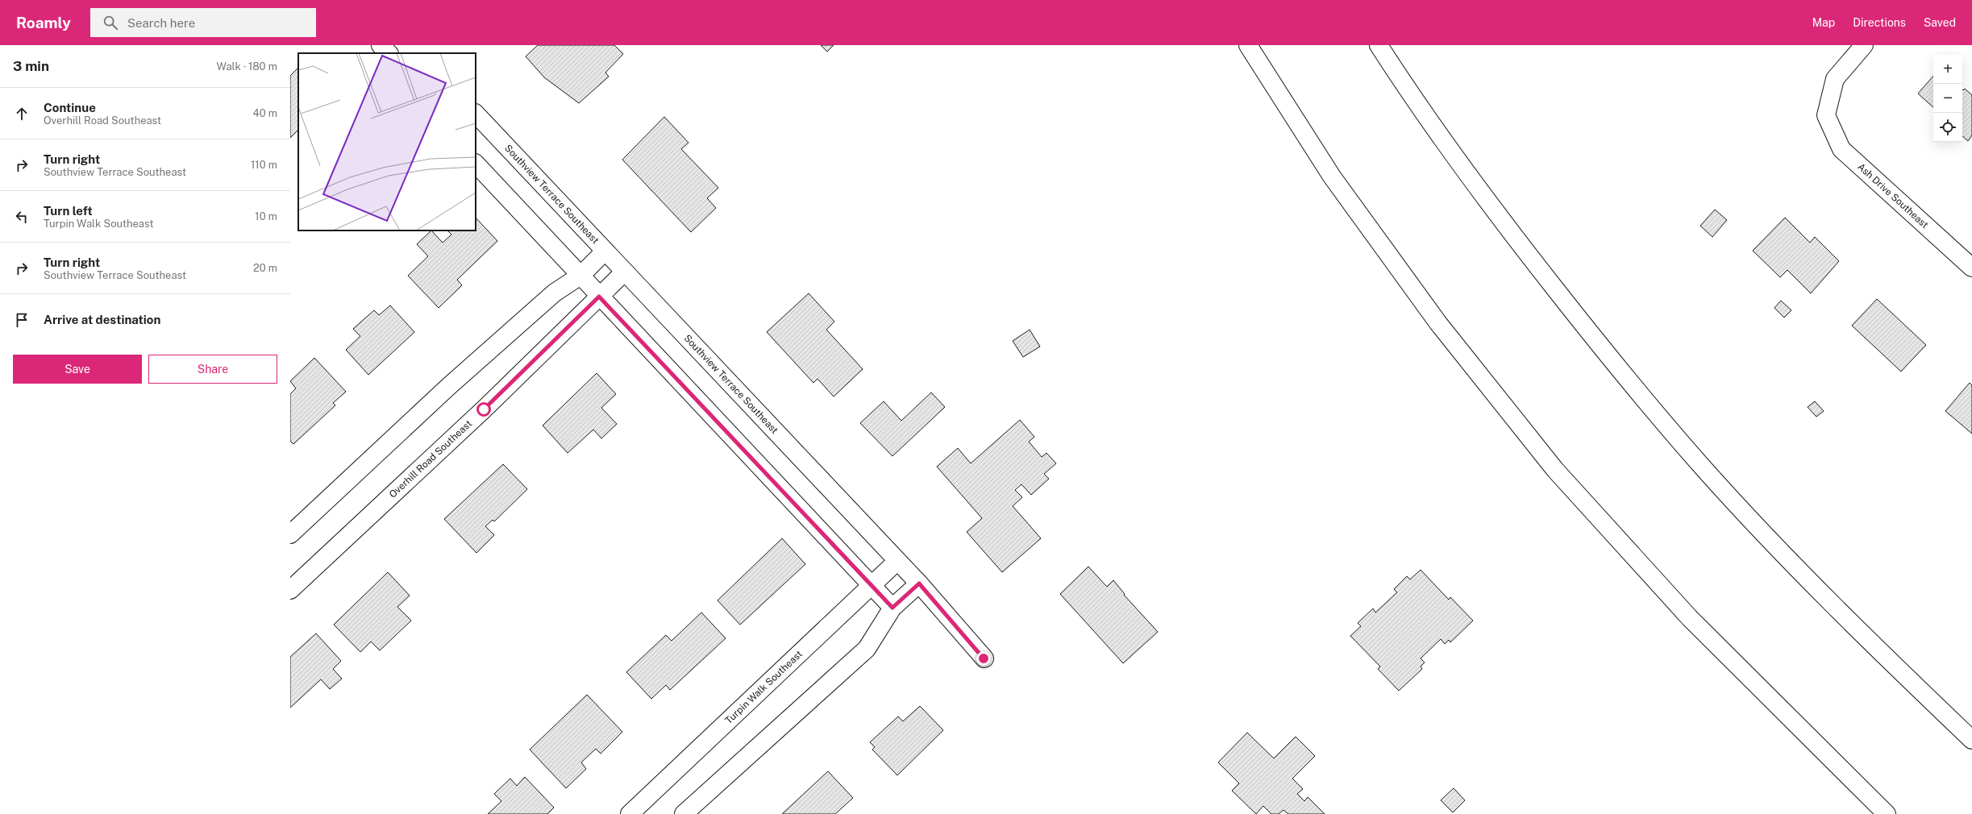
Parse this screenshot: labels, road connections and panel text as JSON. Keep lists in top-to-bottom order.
{
  "streets": {
    "main road": [
      "Southview Terrace Southeast",
      "Ash Drive Southeast",
      "Overhill Road Southeast",
      "Turpin Walk Southeast"
    ]
  },
  "crossings": [
    ["Southview Terrace Southeast", "Overhill Road Southeast"],
    ["Southview Terrace Southeast", "Turpin Walk Southeast"]
  ],
  "page": {
    "header": "Roamly",
    "search": "Search here",
    "nav": ["Map", "Directions", "Saved"],
    "heading": ["3 min", "Walk · 180 m"],
    "map_buttons": ["+", "−"],
    "list": [
      ["Continue", "Overhill Road Southeast", "40 m"],
      ["Turn right", "Southview Terrace Southeast", "110 m"],
      ["Turn left", "Turpin Walk Southeast", "10 m"],
      ["Turn right", "Southview Terrace Southeast", "20 m"],
      "Arrive at destination"
    ],
    "buttons": ["Save", "Share"]
  }
}
